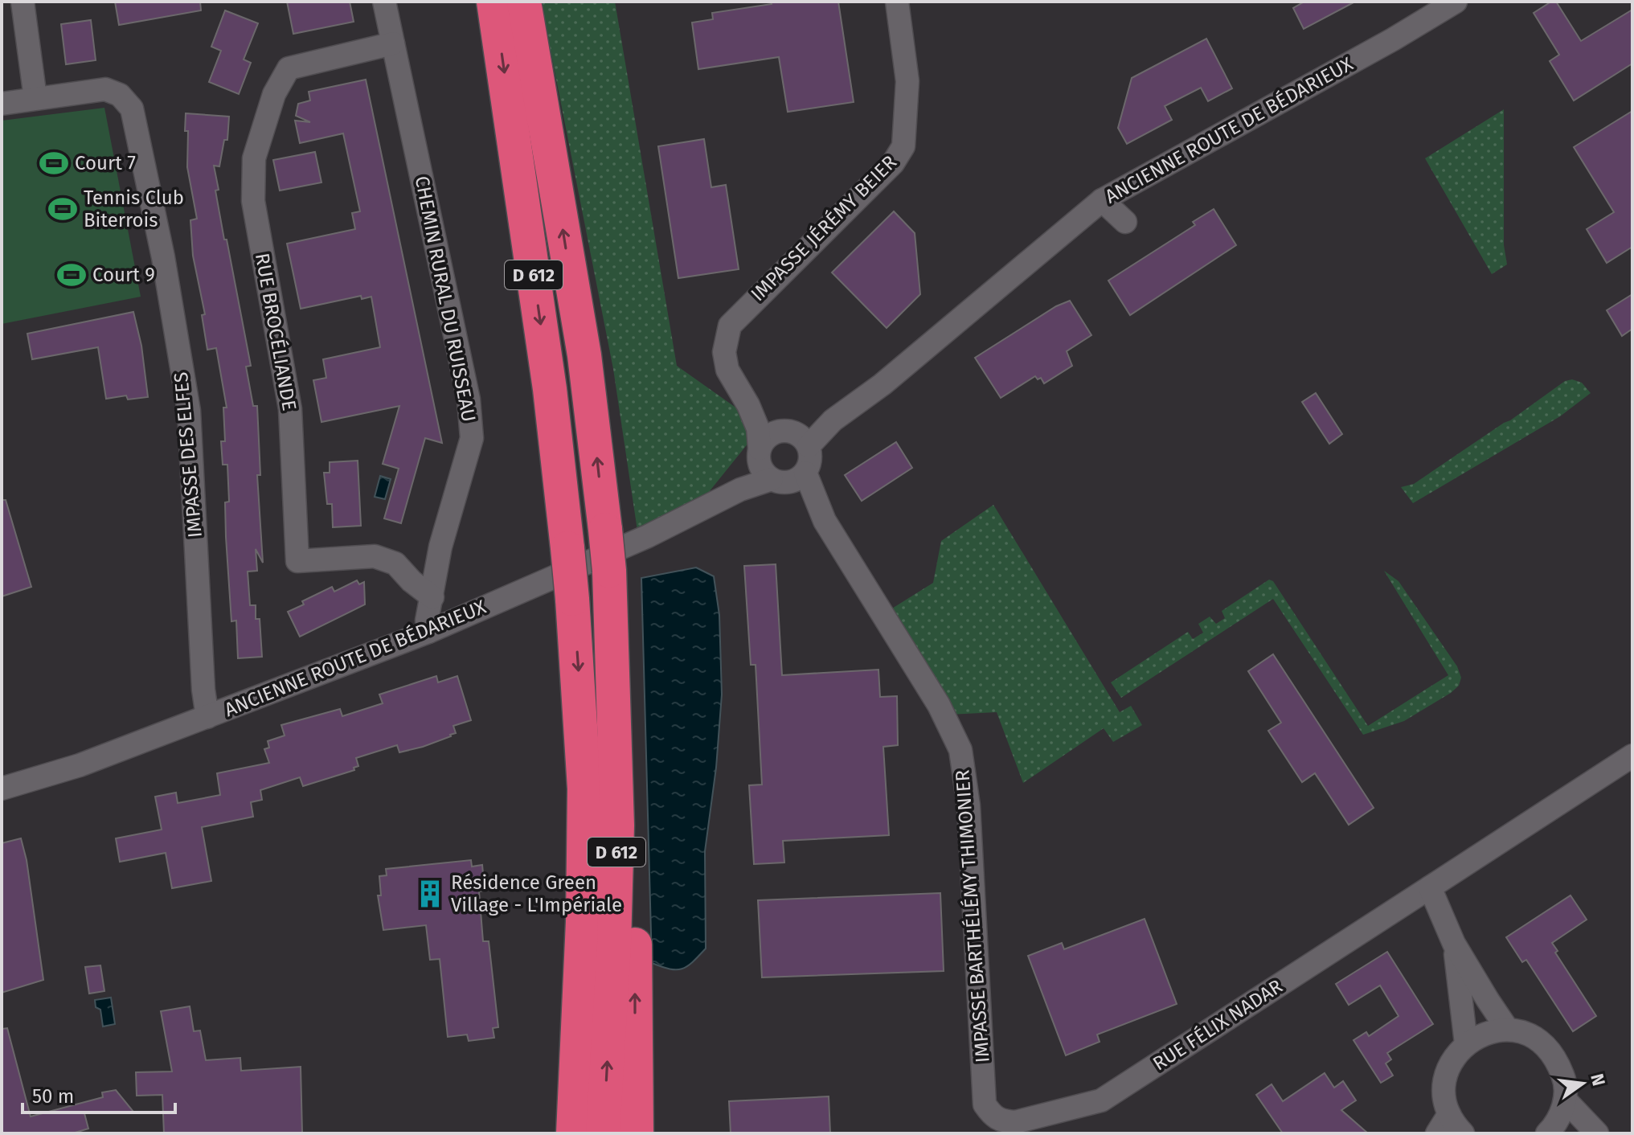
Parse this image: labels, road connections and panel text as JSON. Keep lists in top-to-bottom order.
{
  "streets": {
    "highway": ["D 612"],
    "street": [
      "ANCIENNE ROUTE DE BÉDARIEUX",
      "IMPASSE JÉRÉMY BEIER",
      "CHEMIN RURAL DU RUISSEAU",
      "RUE BROCÉLIANDE",
      "IMPASSE DES ELFES",
      "IMPASSE BARTHÉLÉMY THIMONIER",
      "RUE FÉLIX NADAR"
    ]
  },
  "crossings": [
    ["ANCIENNE ROUTE DE BÉDARIEUX", "IMPASSE JÉRÉMY BEIER"],
    ["ANCIENNE ROUTE DE BÉDARIEUX", "CHEMIN RURAL DU RUISSEAU"],
    ["ANCIENNE ROUTE DE BÉDARIEUX", "IMPASSE DES ELFES"],
    ["ANCIENNE ROUTE DE BÉDARIEUX", "IMPASSE BARTHÉLÉMY THIMONIER"],
    ["IMPASSE JÉRÉMY BEIER", "IMPASSE BARTHÉLÉMY THIMONIER"],
    ["CHEMIN RURAL DU RUISSEAU", "RUE BROCÉLIANDE"],
    ["IMPASSE BARTHÉLÉMY THIMONIER", "RUE FÉLIX NADAR"]
  ],
  "places": {
    "sports": ["Court 7", "Tennis Club Biterrois", "Court 9"],
    "building": ["Résidence Green Village - L'Impériale"]
  },
  "scale_bar": "50 m",
  "north": "right"
}
